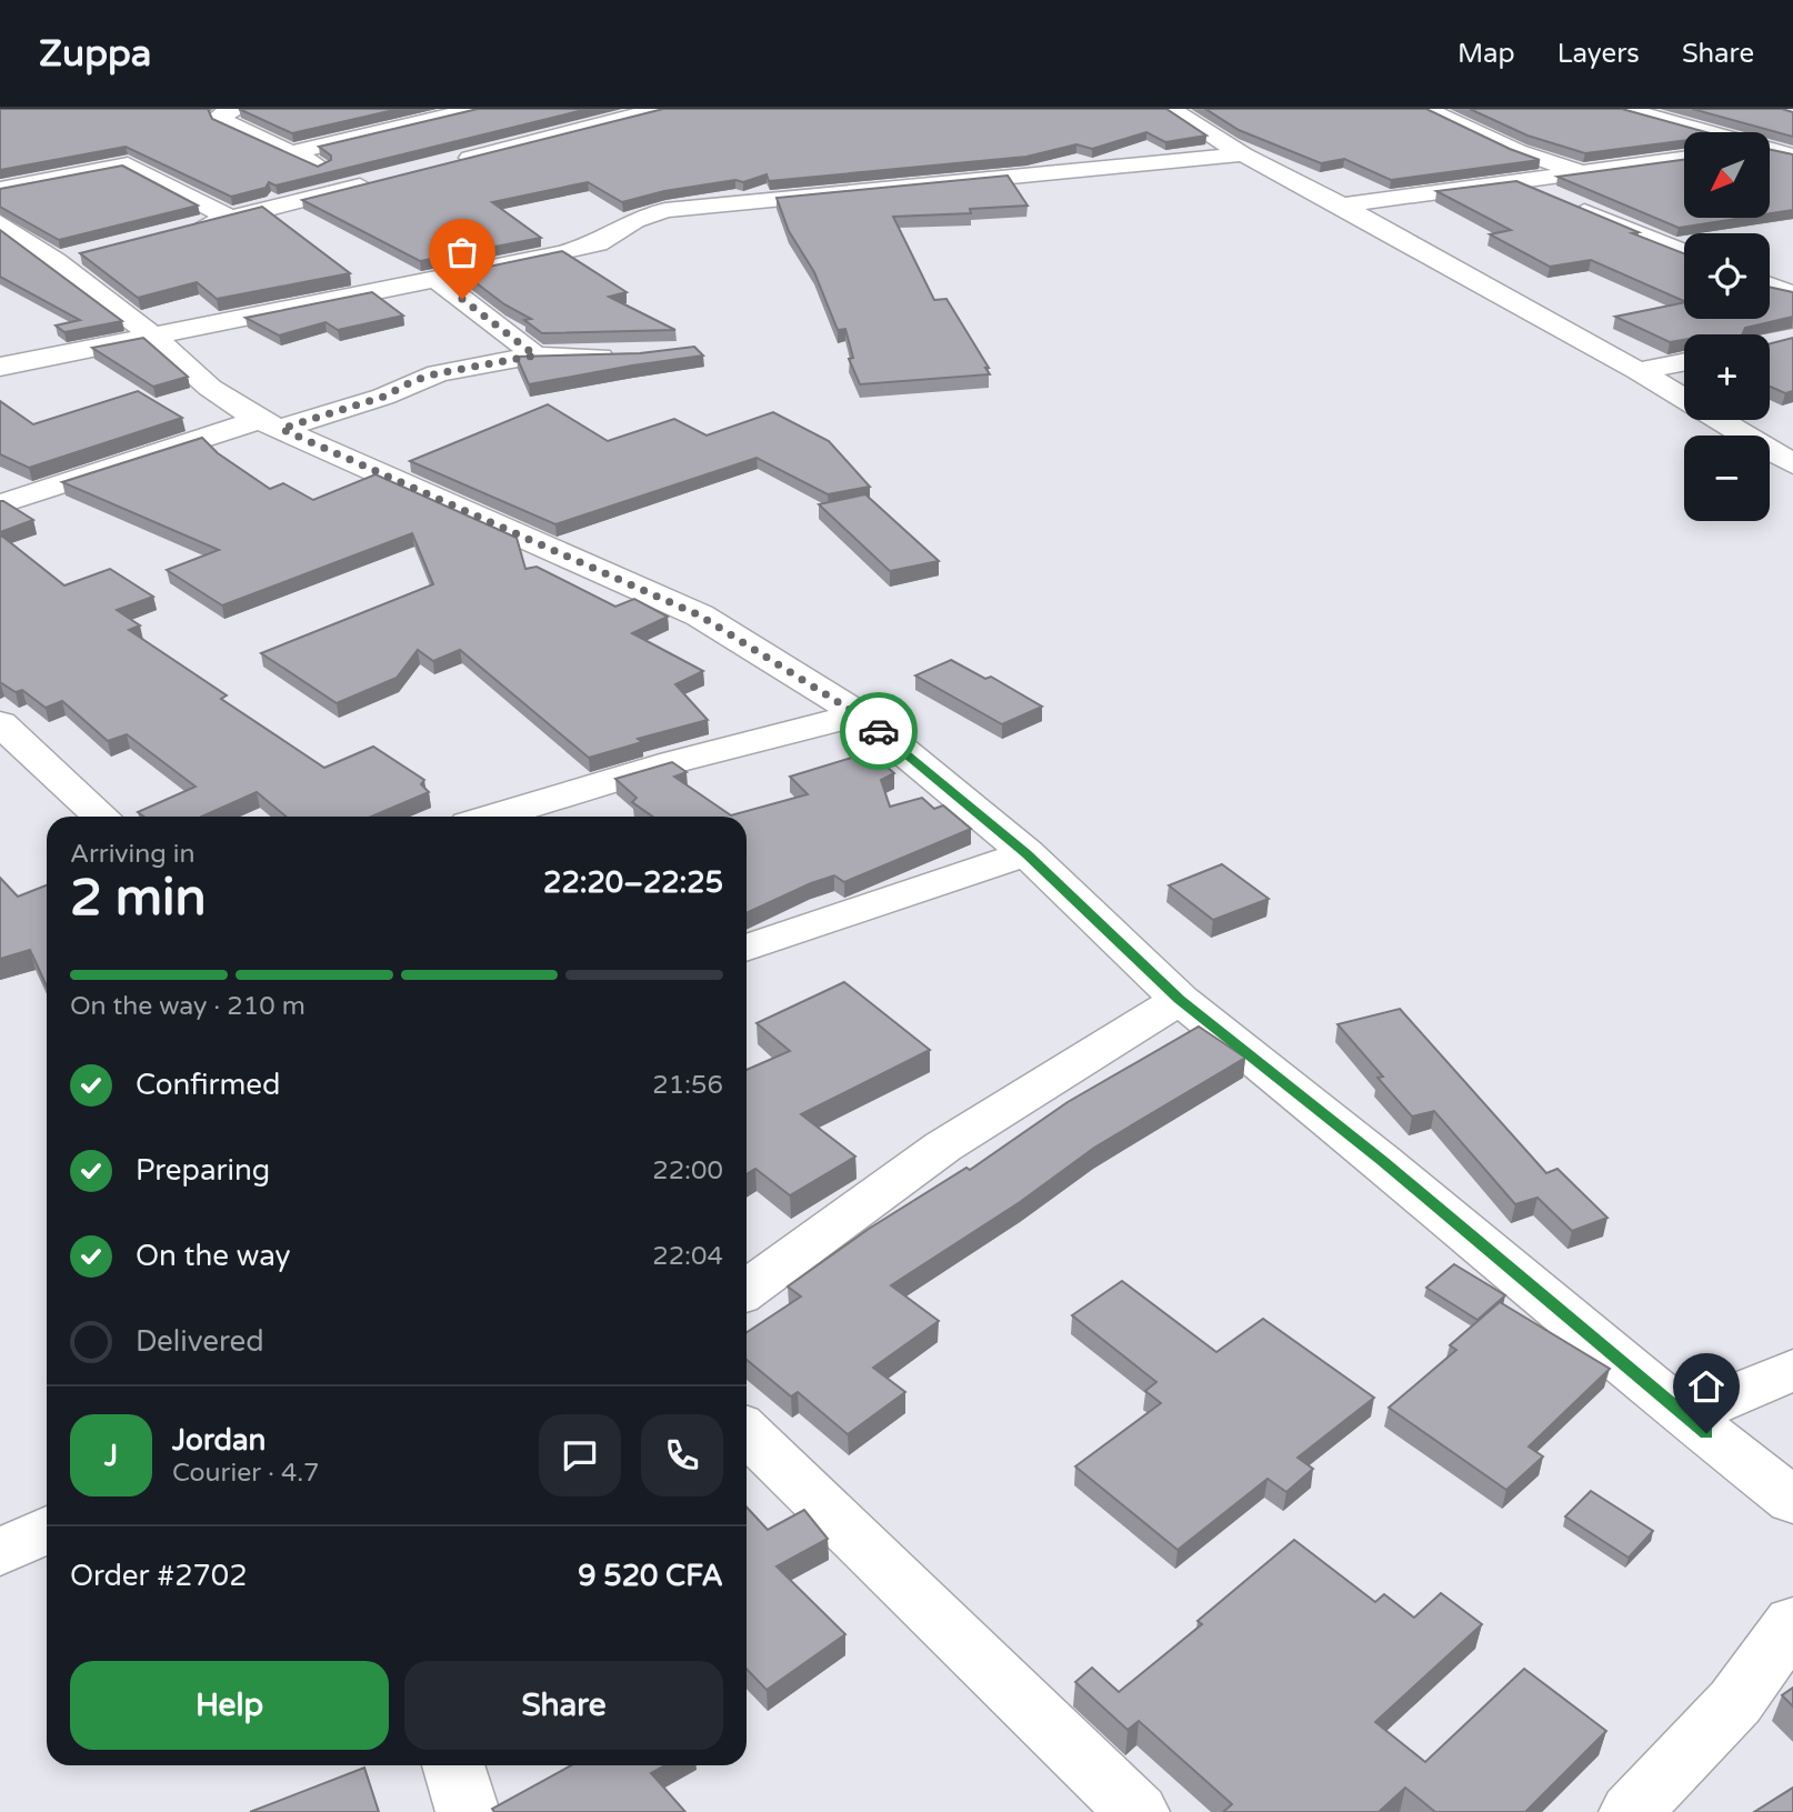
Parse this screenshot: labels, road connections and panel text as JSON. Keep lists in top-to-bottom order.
{
  "north": "bottom left",
  "page": {
    "header": "Zuppa",
    "nav": ["Map", "Layers", "Share"],
    "map_buttons": ["+", "−"],
    "heading": ["2 min", "Arriving in", "22:20–22:25"],
    "panel": [
      "Jordan",
      "Courier · 4.7",
      "Order #2702",
      "9 520 CFA"
    ],
    "bar": "On the way · 210 m",
    "list": [
      ["Confirmed", "21:56"],
      ["Preparing", "22:00"],
      ["On the way", "22:04"],
      "Delivered"
    ],
    "round": "J",
    "buttons": ["Help", "Share"]
  }
}
